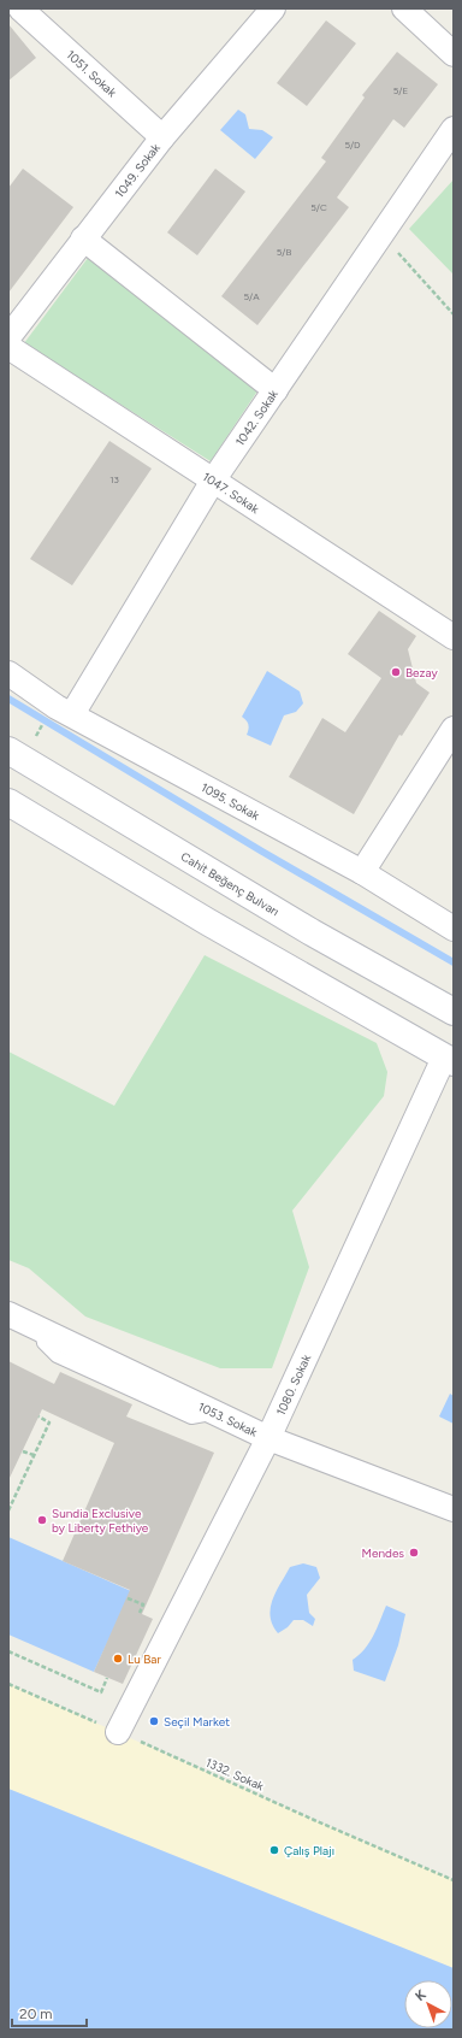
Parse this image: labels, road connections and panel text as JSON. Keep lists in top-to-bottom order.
{
  "streets": {
    "main road": ["Cahit Beğenç Bulvarı"],
    "street": [
      "1051. Sokak",
      "1049. Sokak",
      "1042. Sokak",
      "1047. Sokak",
      "1095. Sokak",
      "1080. Sokak",
      "1053. Sokak"
    ],
    "path": ["1332. Sokak"]
  },
  "crossings": [
    ["1051. Sokak", "1049. Sokak"],
    ["1042. Sokak", "1047. Sokak"],
    ["1042. Sokak", "1095. Sokak"],
    ["1080. Sokak", "1053. Sokak"],
    ["1080. Sokak", "1332. Sokak"]
  ],
  "places": [
    "Bezay",
    "Sundia Exclusive by Liberty Fethiye",
    "Mendes",
    "Lu Bar",
    "Seçil Market",
    "Çalış Plajı"
  ],
  "house_numbers": [
    "5/E",
    "5/D",
    "5/C",
    "5/B",
    "5/A",
    "13"
  ],
  "scale_bar": "20 m",
  "north": "top left"
}
